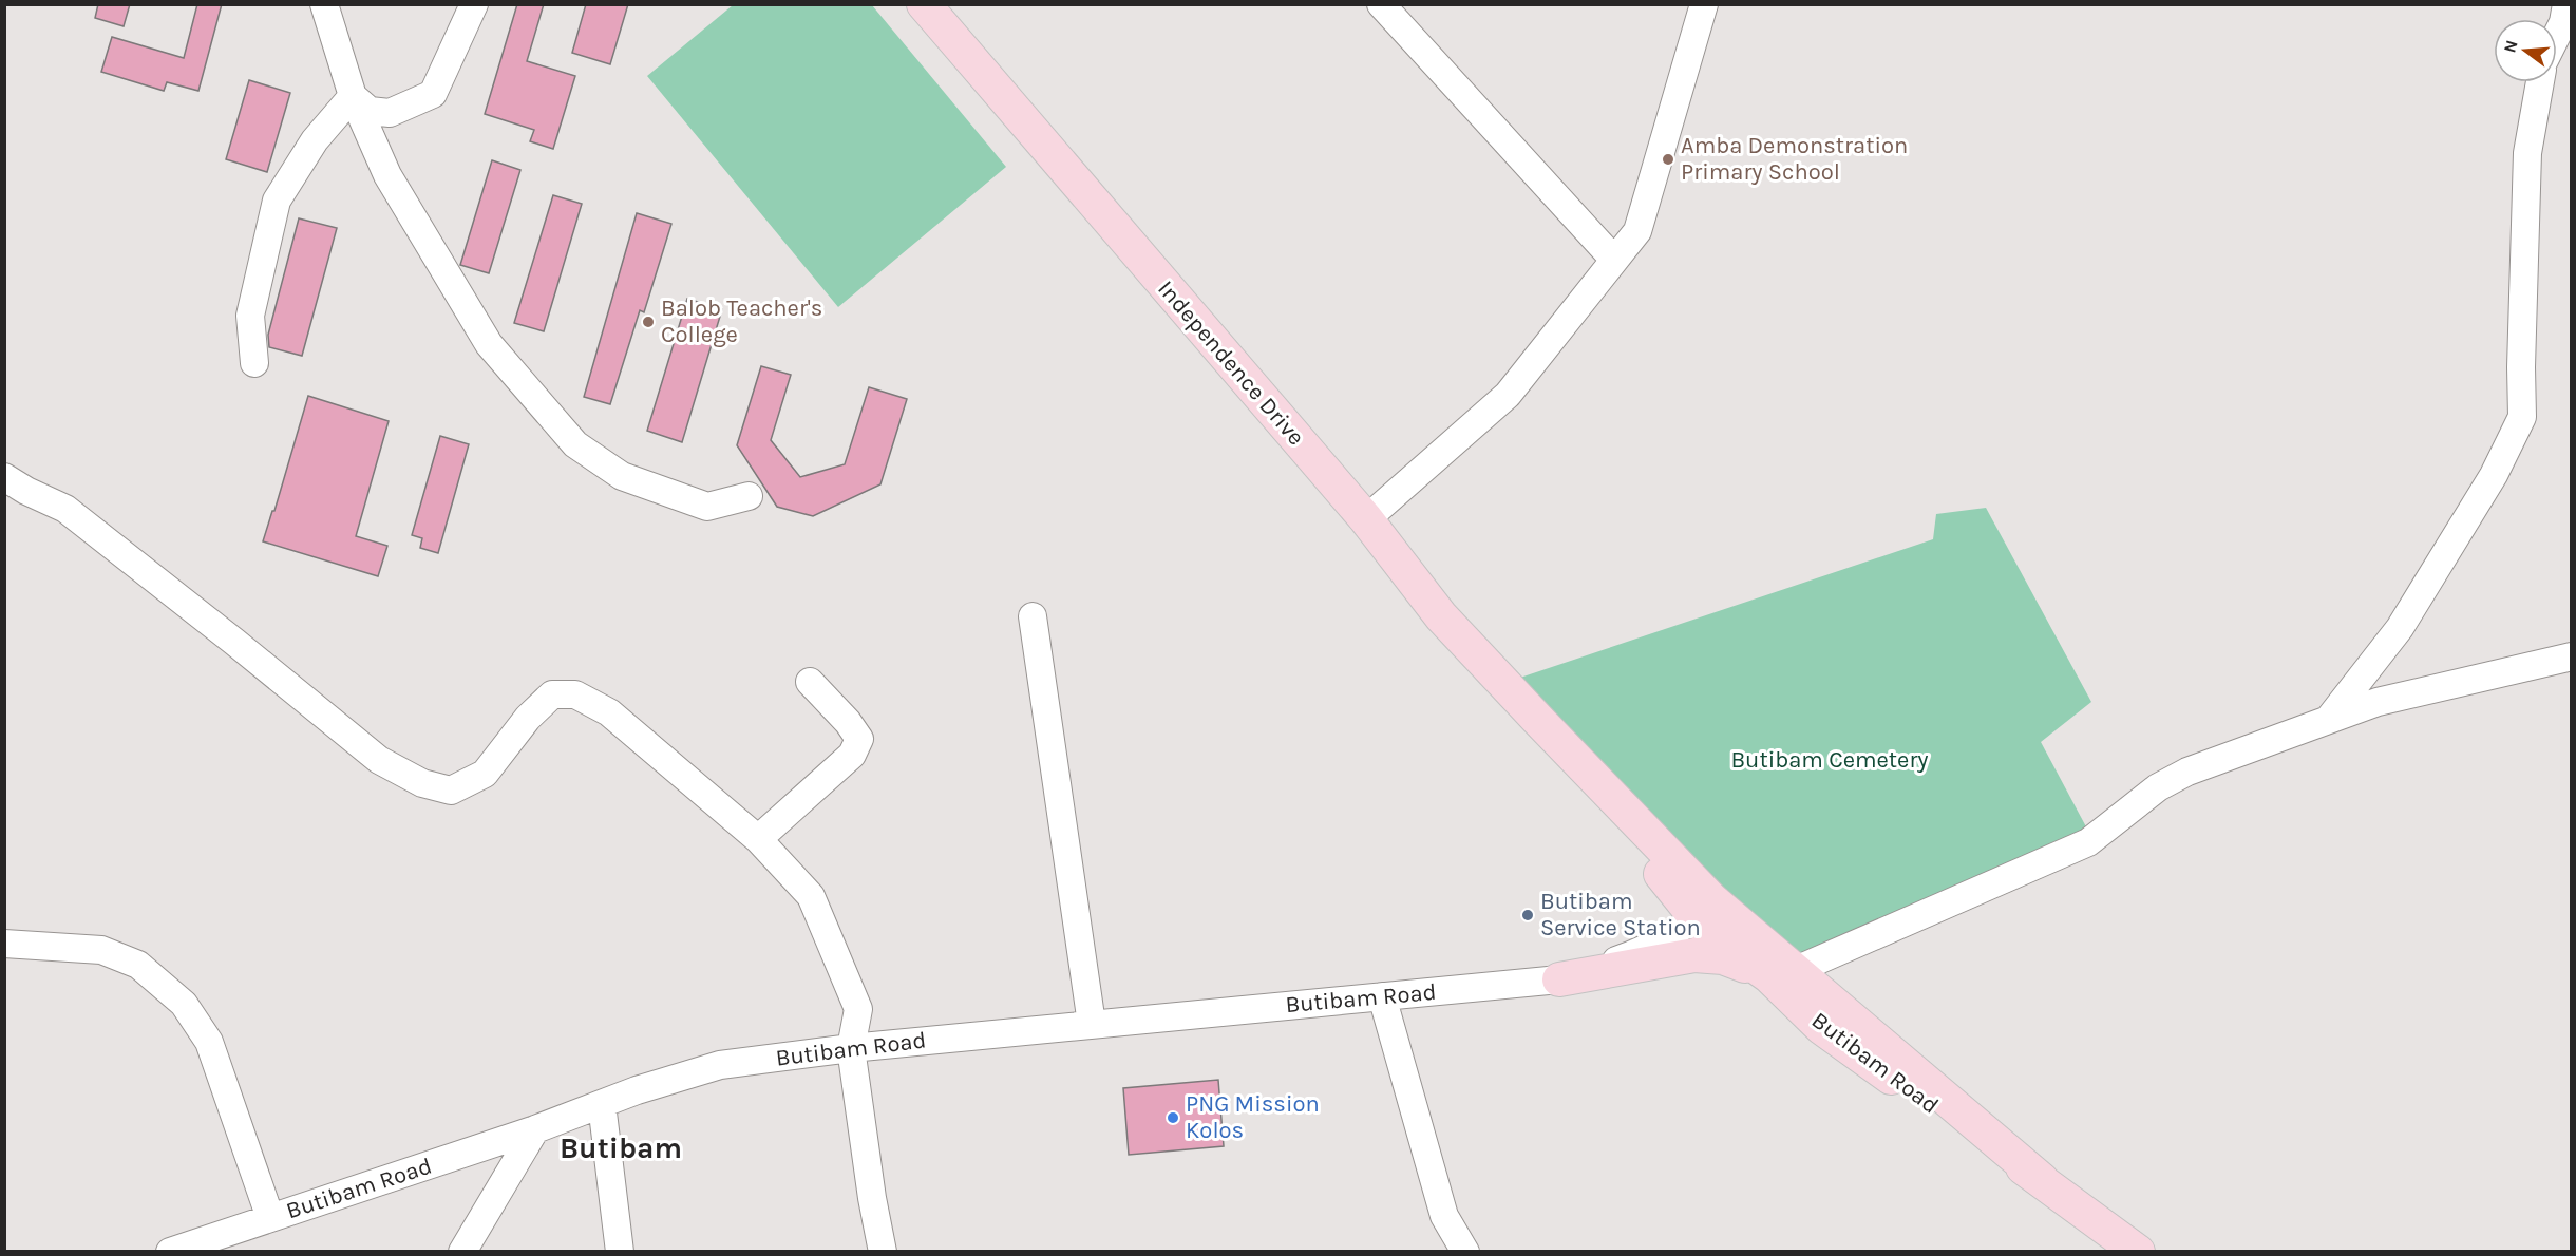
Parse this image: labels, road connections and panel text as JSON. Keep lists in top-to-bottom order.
{
  "streets": {
    "main road": ["Independence Drive", "Butibam Road"]
  },
  "crossings": [
    ["Independence Drive", "Butibam Road"]
  ],
  "districts": ["Butibam"],
  "parks": ["Butibam Cemetery"],
  "places": [
    "Amba Demonstration Primary School",
    "Balob Teacher's College",
    "Butibam Service Station",
    "PNG Mission Kolos"
  ],
  "north": "left"
}
